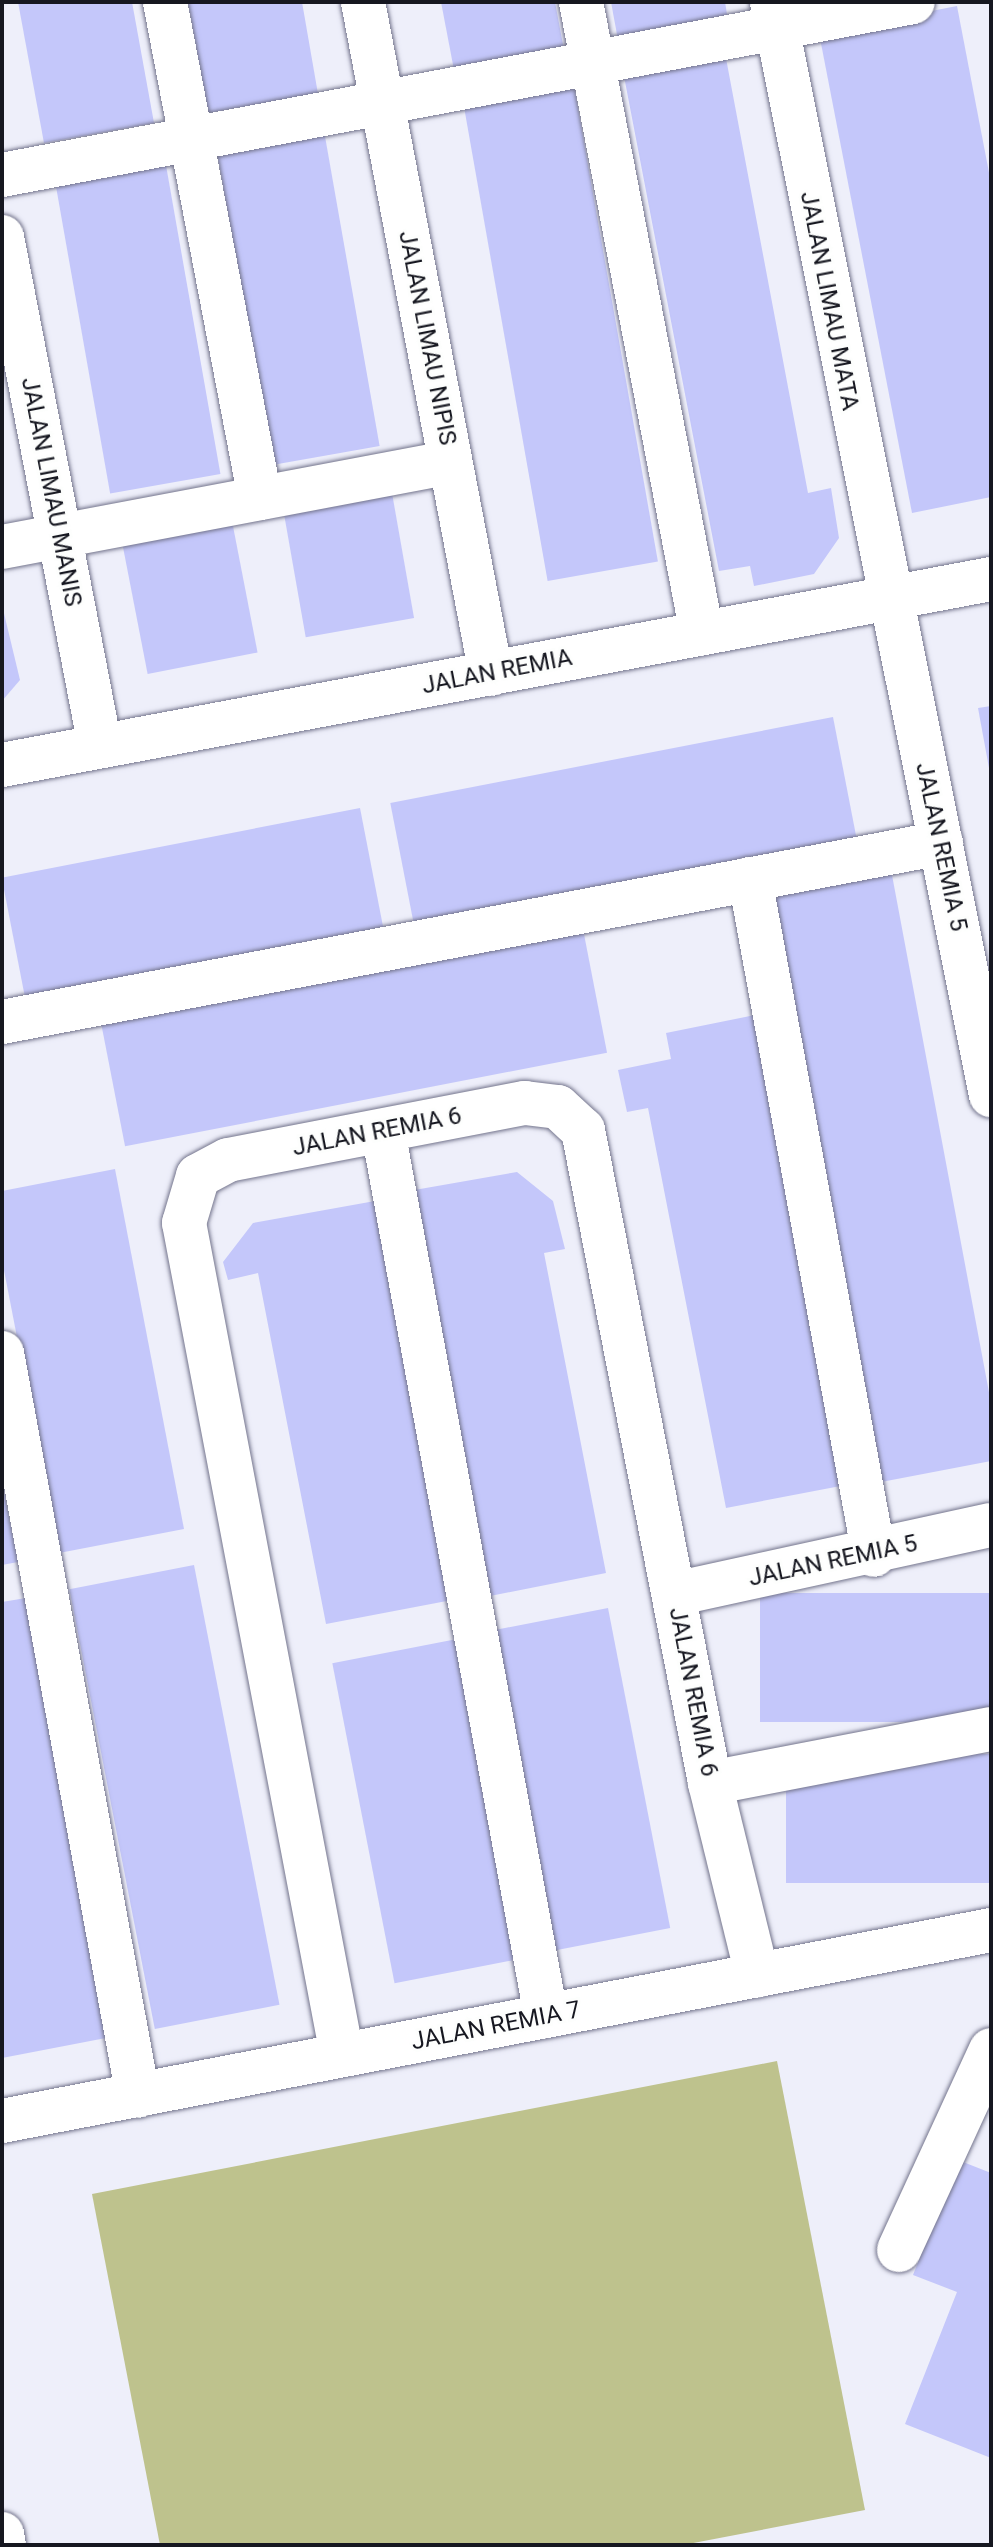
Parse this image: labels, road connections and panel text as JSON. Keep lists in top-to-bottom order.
{
  "streets": {
    "street": [
      "JALAN LIMAU MATA",
      "JALAN LIMAU NIPIS",
      "JALAN LIMAU MANIS",
      "JALAN REMIA",
      "JALAN REMIA 5",
      "JALAN REMIA 6",
      "JALAN REMIA 7"
    ]
  },
  "crossings": [
    ["JALAN LIMAU MATA", "JALAN REMIA"],
    ["JALAN LIMAU MATA", "JALAN REMIA 5"],
    ["JALAN LIMAU NIPIS", "JALAN REMIA"],
    ["JALAN LIMAU MANIS", "JALAN REMIA"],
    ["JALAN REMIA", "JALAN REMIA 5"],
    ["JALAN REMIA 5", "JALAN REMIA 6"],
    ["JALAN REMIA 6", "JALAN REMIA 7"]
  ]
}
